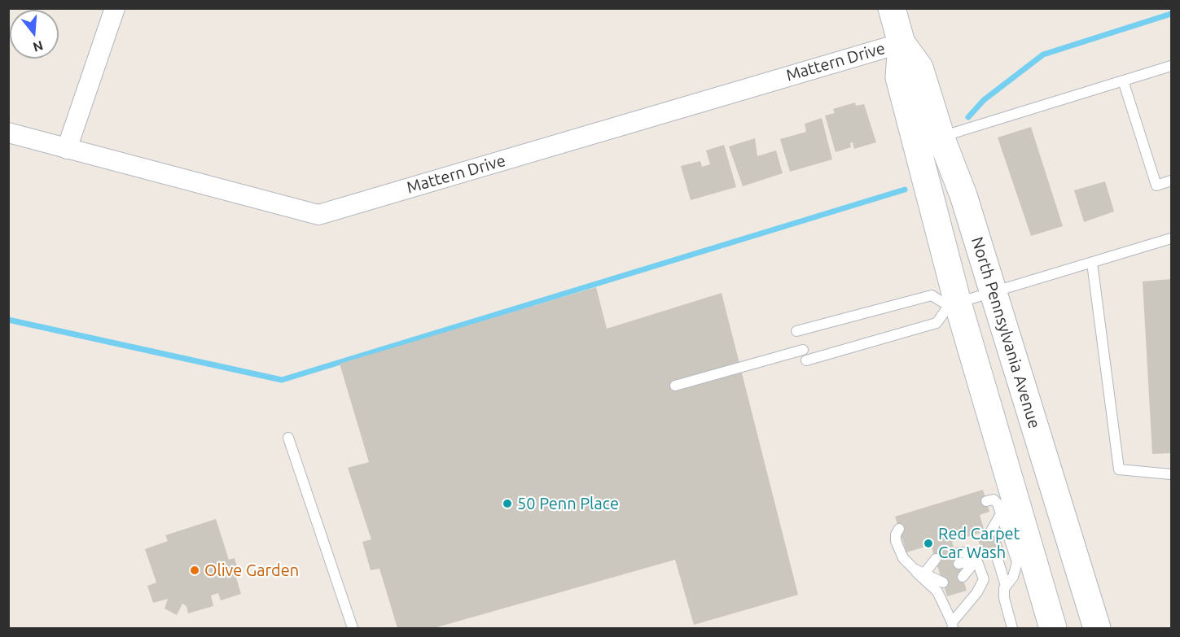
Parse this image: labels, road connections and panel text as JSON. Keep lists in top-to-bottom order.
{
  "streets": {
    "main road": ["North Pennsylvania Avenue"],
    "street": ["Mattern Drive"]
  },
  "crossings": [
    ["Mattern Drive", "North Pennsylvania Avenue"]
  ],
  "places": ["50 Penn Place", "Red Carpet Car Wash", "Olive Garden"],
  "north": "bottom"
}
